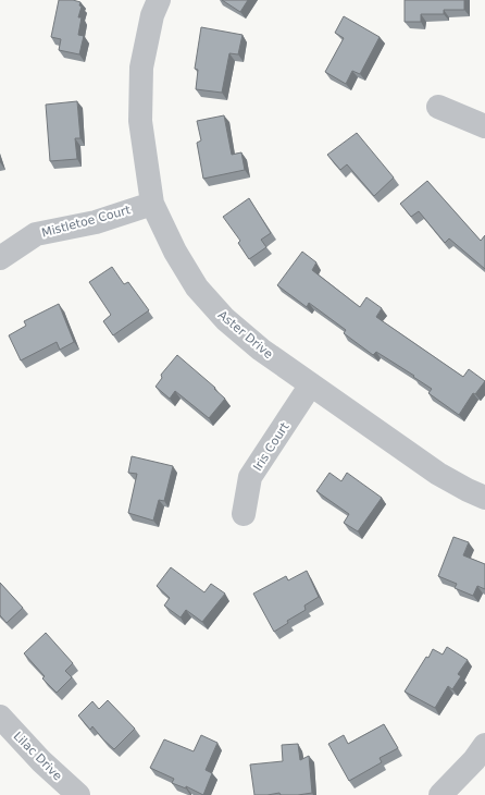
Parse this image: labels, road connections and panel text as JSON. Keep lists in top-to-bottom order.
{
  "streets": {
    "street": [
      "Mistletoe Court",
      "Aster Drive",
      "Iris Court",
      "Lilac Drive"
    ]
  },
  "crossings": [
    ["Mistletoe Court", "Aster Drive"],
    ["Aster Drive", "Iris Court"]
  ]
}
